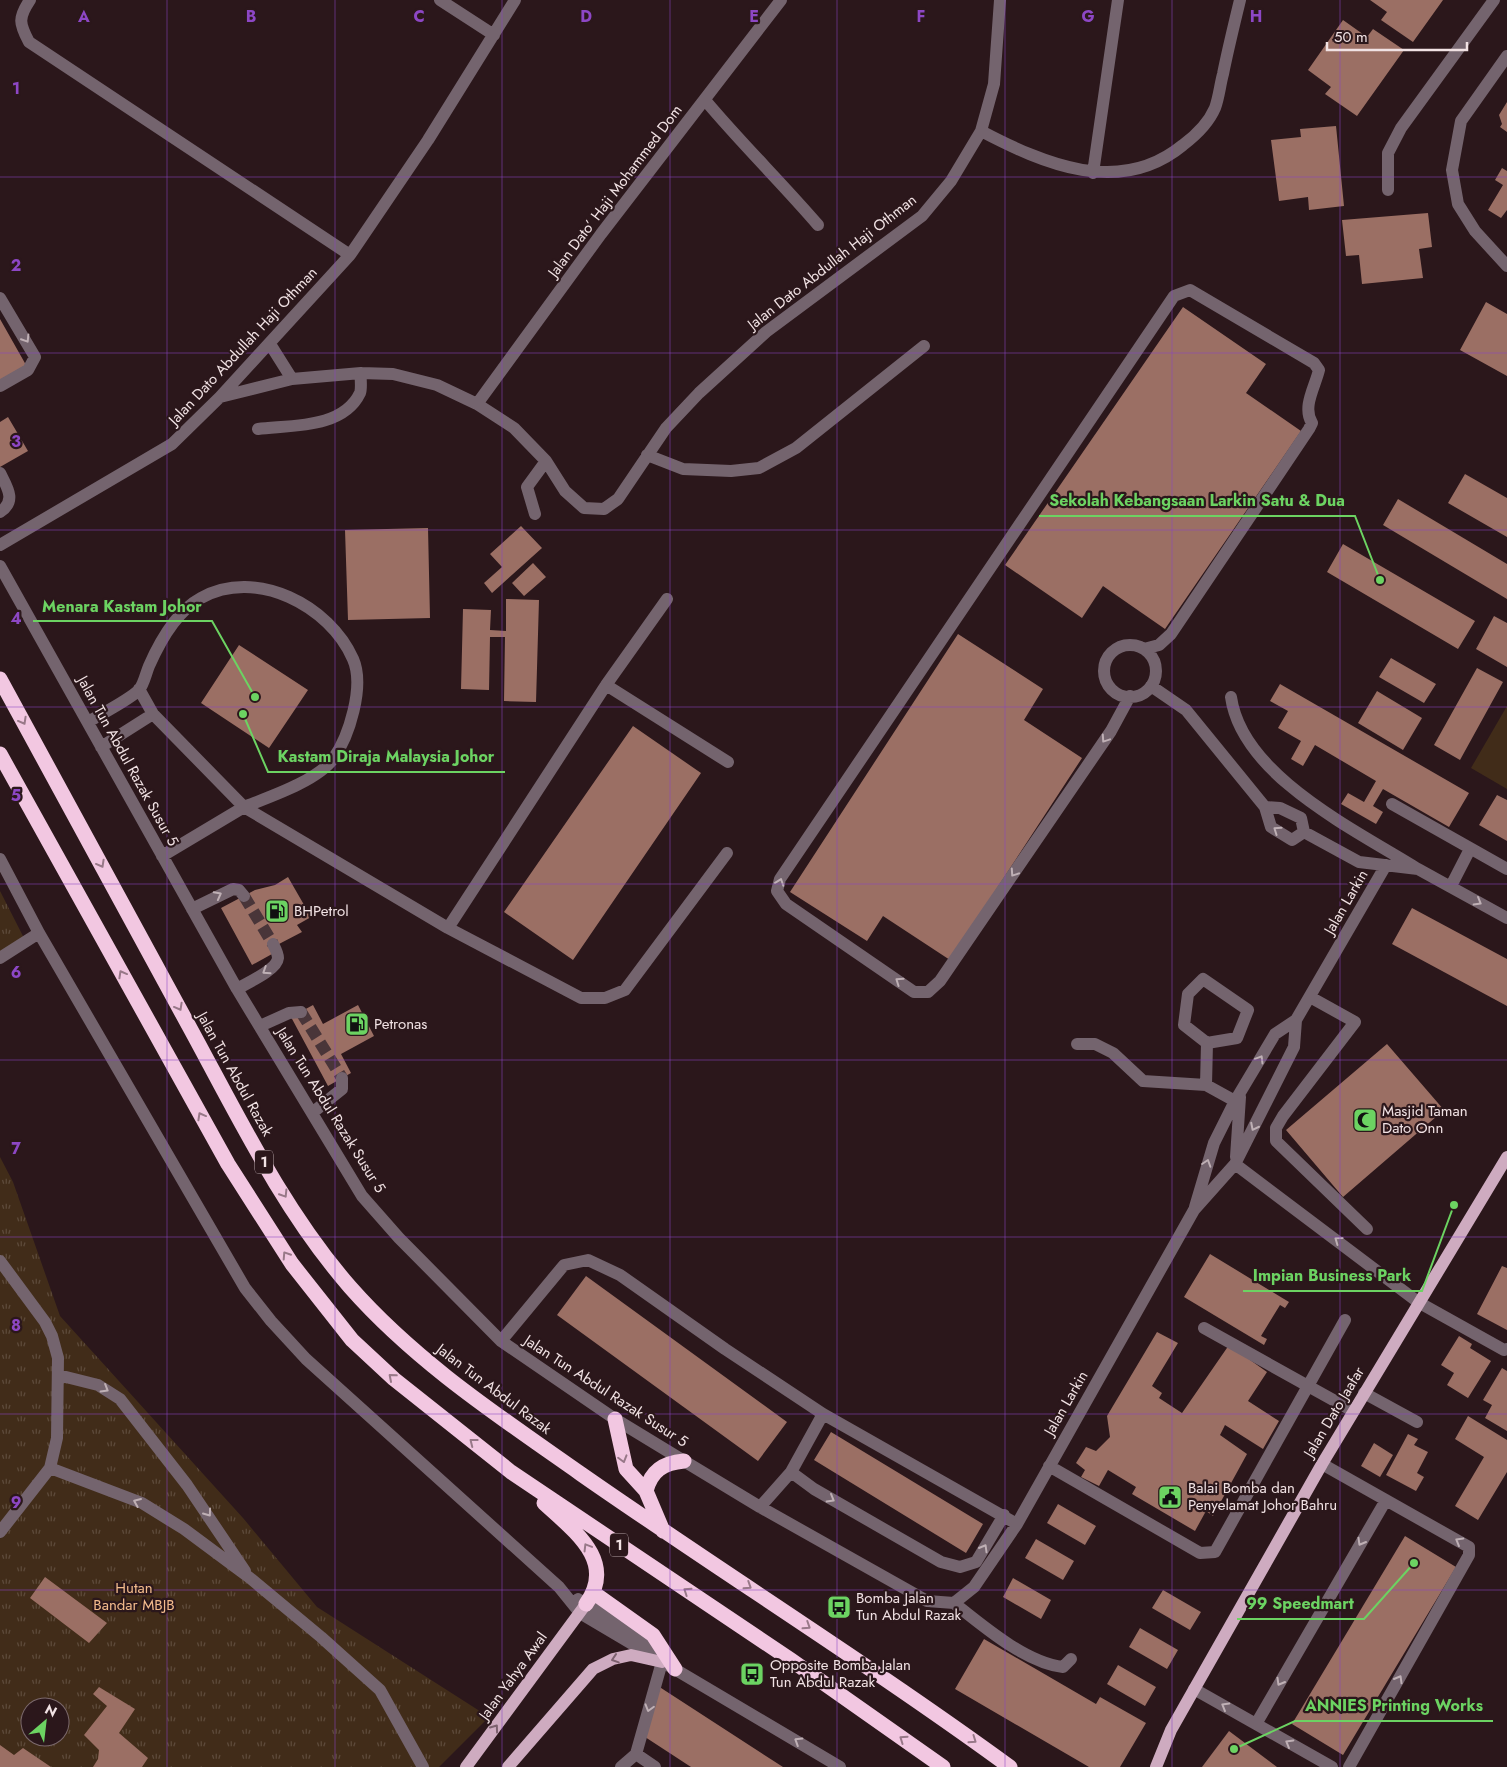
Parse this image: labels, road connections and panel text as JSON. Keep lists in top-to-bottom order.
{
  "streets": {
    "highway": ["Jalan Tun Abdul Razak", "1"],
    "main road": ["Jalan Dato Jaafar", "Jalan Yahya Awal"],
    "street": [
      "Jalan Dato’ Haji Mohammed Dom",
      "Jalan Dato Abdullah Haji Othman",
      "Jalan Tun Abdul Razak Susur 5",
      "Jalan Larkin"
    ]
  },
  "crossings": [
    ["Jalan Tun Abdul Razak Susur 5", "Jalan Larkin"]
  ],
  "one_way": ["Jalan Yahya Awal"],
  "parks": ["Hutan Bandar MBJB"],
  "places": {
    "other": [
      "Sekolah Kebangsaan Larkin Satu & Dua",
      "Menara Kastam Johor",
      "Kastam Diraja Malaysia Johor",
      "Impian Business Park",
      "99 Speedmart",
      "ANNIES Printing Works"
    ],
    "fuel station": ["BHPetrol", "Petronas"],
    "mosque": ["Masjid Taman Dato Onn"],
    "public building": ["Balai Bomba dan Penyelamat Johor Bahru"],
    "bus stop": ["Bomba Jalan Tun Abdul Razak", "Opposite Bomba Jalan Tun Abdul Razak"]
  },
  "scale_bar": "50 m",
  "north": "top right",
  "grid": {
    "columns": [
      "A",
      "B",
      "C",
      "D",
      "E",
      "F",
      "G",
      "H"
    ],
    "rows": [
      "1",
      "2",
      "3",
      "4",
      "5",
      "6",
      "7",
      "8",
      "9"
    ]
  }
}
